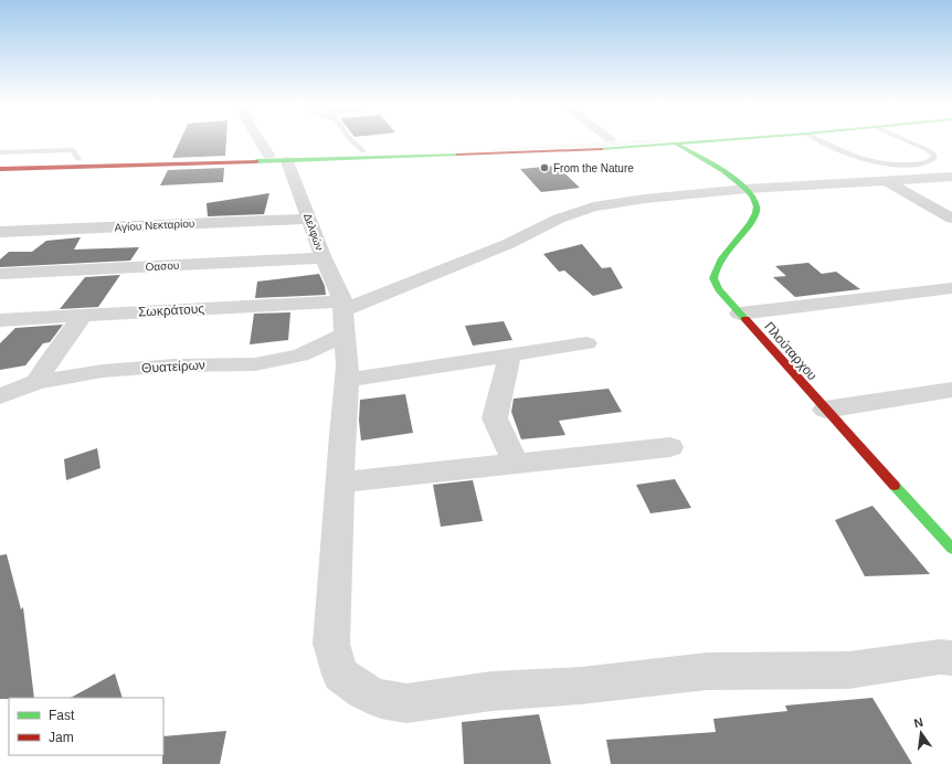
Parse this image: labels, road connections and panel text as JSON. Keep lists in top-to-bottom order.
{
  "streets": {
    "main road": ["Πλούταρχου"],
    "street": [
      "Αγίου Νεκταρίου",
      "Δελφών",
      "Οασου",
      "Σωκράτους",
      "Θυατείρων"
    ]
  },
  "crossings": [
    ["Αγίου Νεκταρίου", "Δελφών"],
    ["Δελφών", "Οασου"],
    ["Δελφών", "Σωκράτους"],
    ["Δελφών", "Θυατείρων"],
    ["Σωκράτους", "Θυατείρων"],
    ["Πλούταρχου", "Θυατείρων"]
  ],
  "places": ["From the Nature"],
  "legend": ["Fast", "Jam"],
  "north": "top"
}
